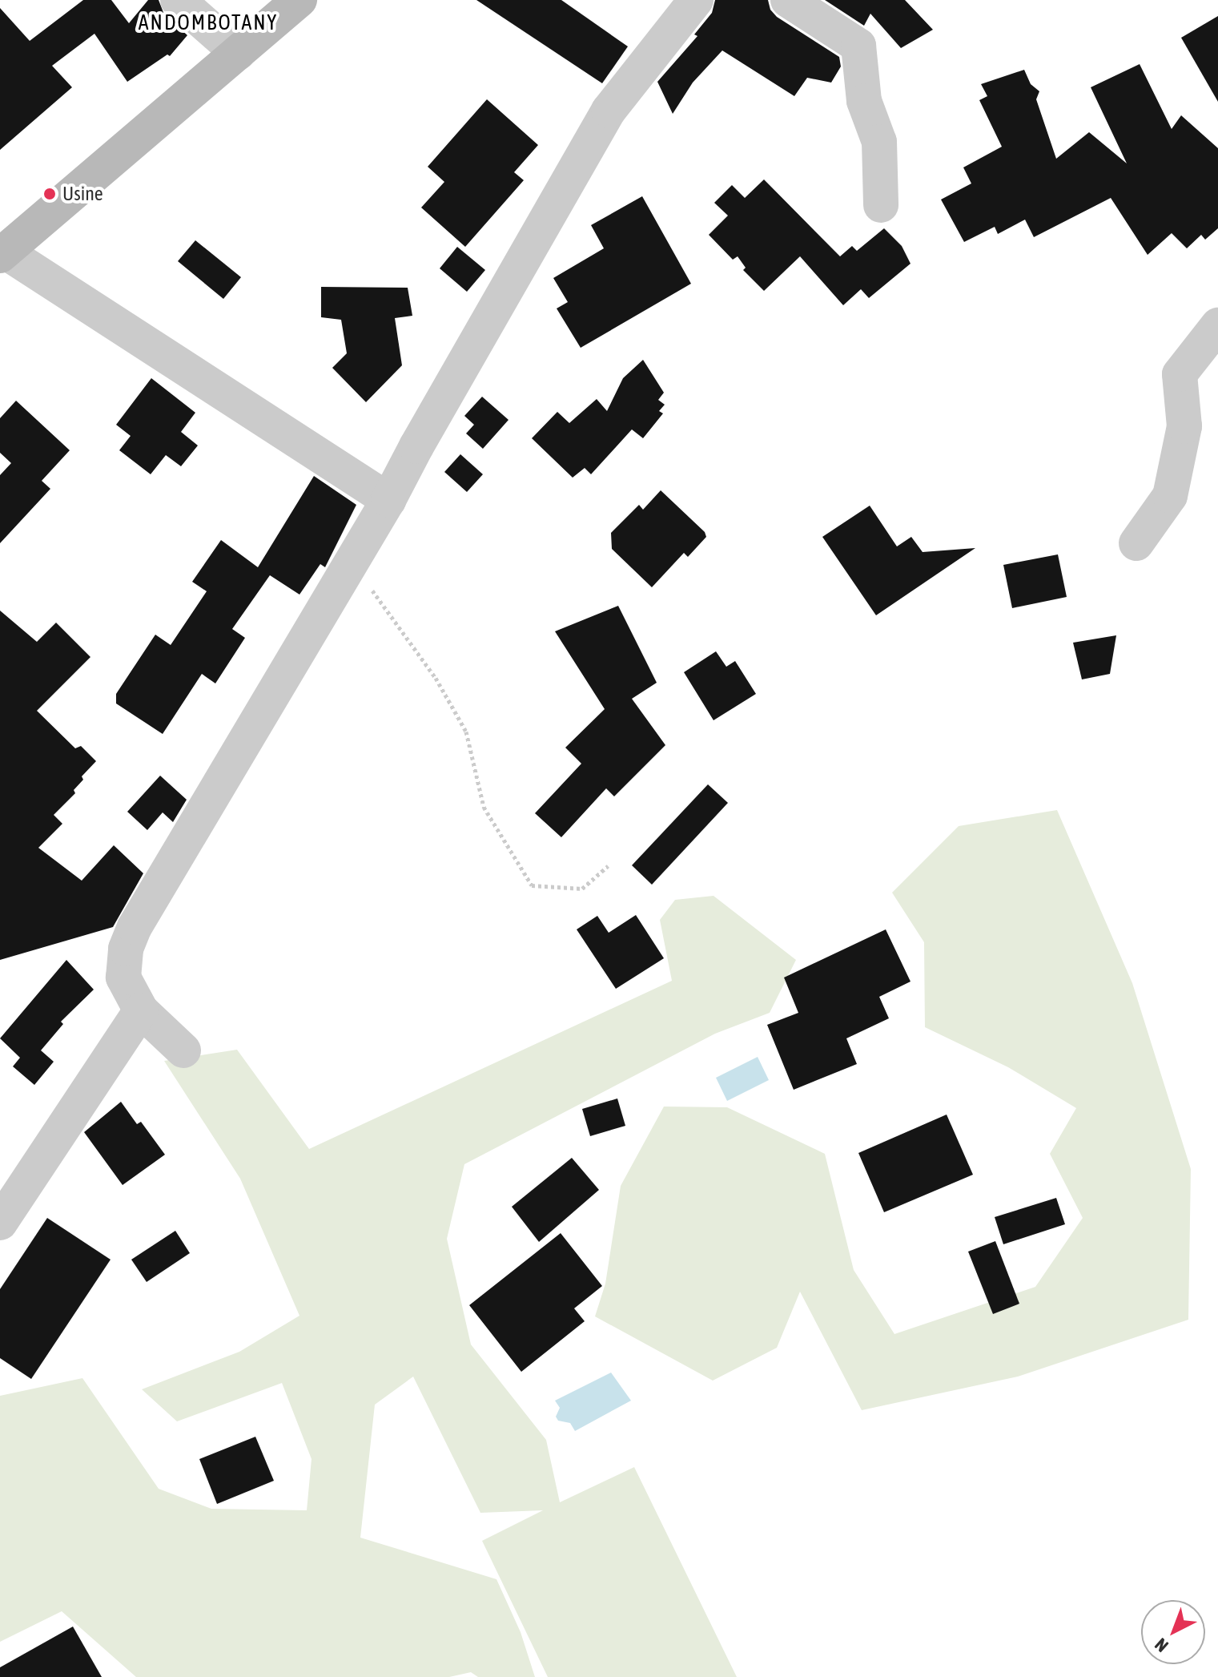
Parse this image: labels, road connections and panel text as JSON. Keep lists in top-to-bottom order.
{
  "districts": ["ANDOMBOTANY"],
  "places": ["Usine"],
  "north": "bottom left"
}
